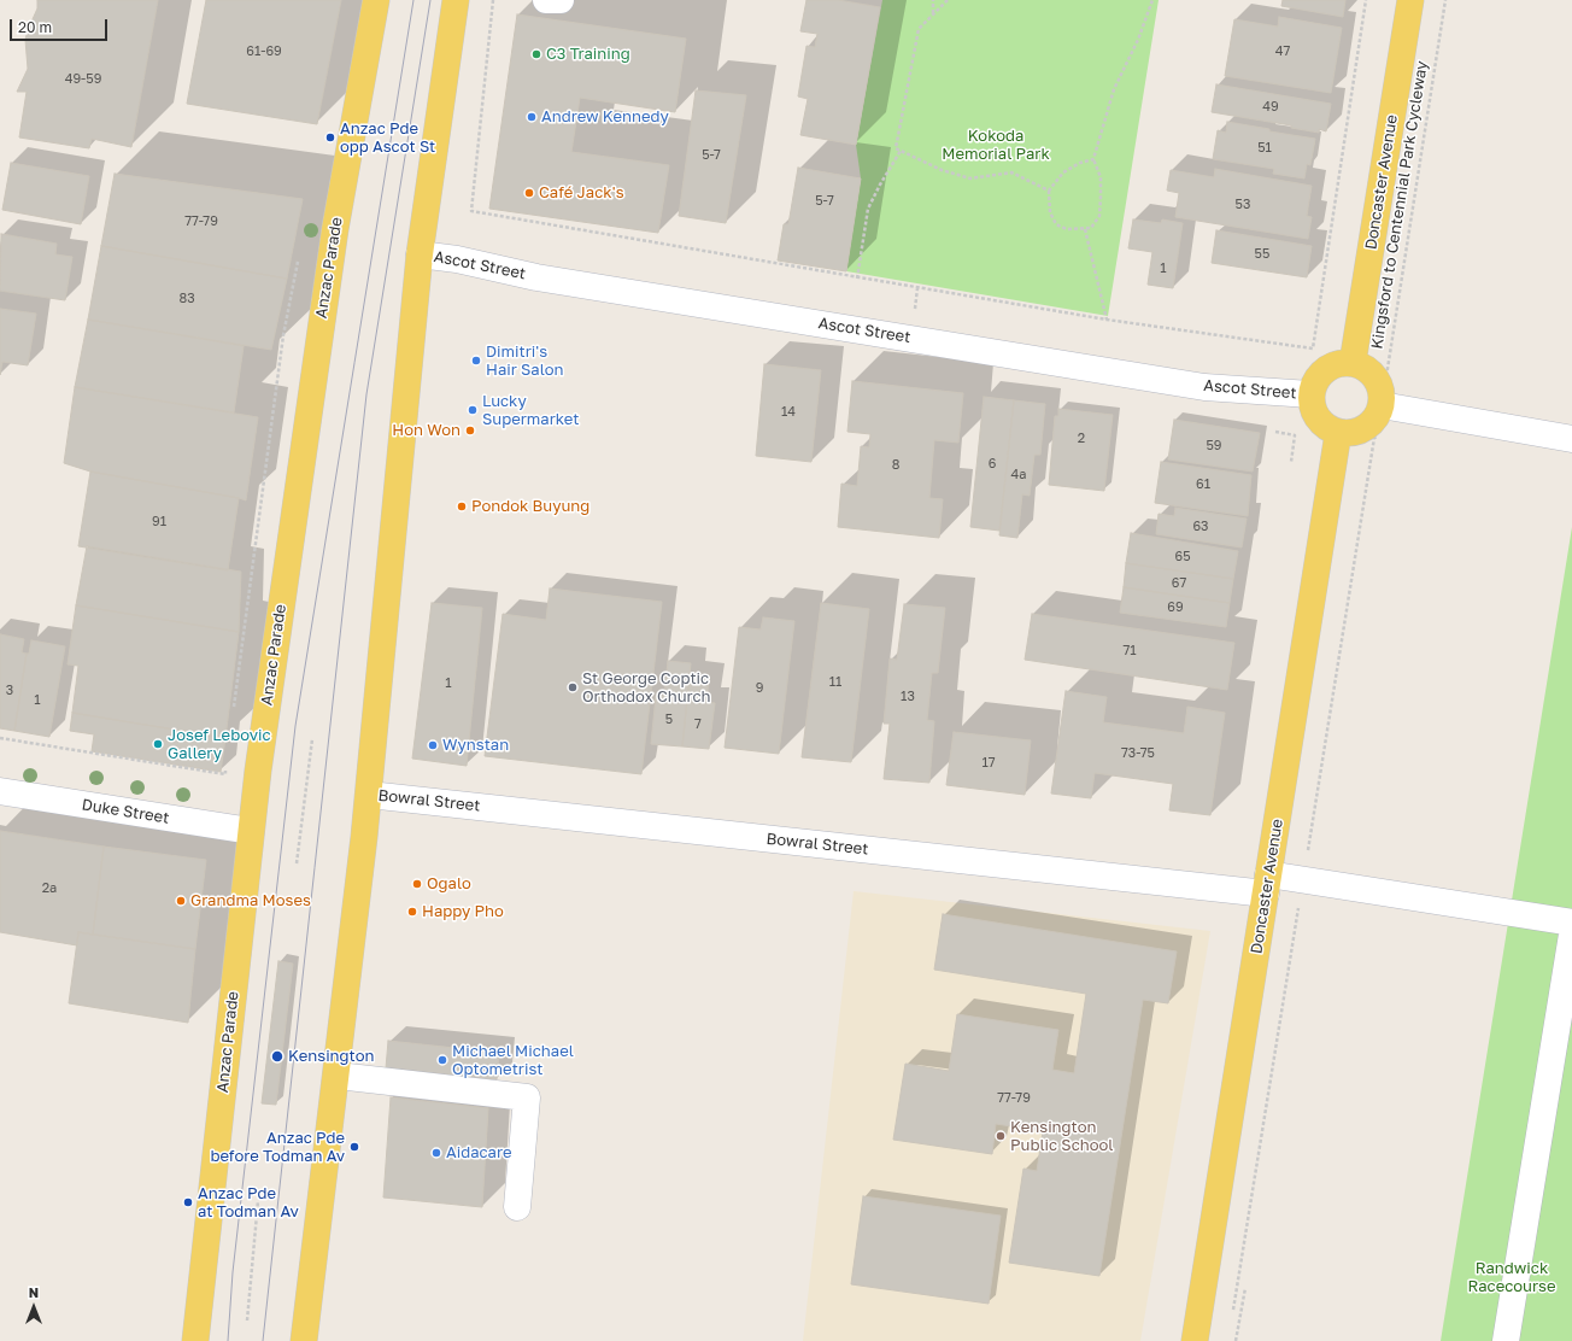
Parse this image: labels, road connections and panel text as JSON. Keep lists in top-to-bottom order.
{
  "streets": {
    "main road": ["Doncaster Avenue", "Anzac Parade"],
    "street": ["Ascot Street", "Bowral Street", "Duke Street"],
    "path": ["Kingsford to Centennial Park Cycleway"]
  },
  "crossings": [
    ["Doncaster Avenue", "Ascot Street"],
    ["Doncaster Avenue", "Bowral Street"],
    ["Anzac Parade", "Duke Street"]
  ],
  "parks": ["Kokoda Memorial Park", "Randwick Racecourse"],
  "places": [
    "C3 Training",
    "Andrew Kennedy",
    "Anzac Pde opp Ascot St",
    "Café Jack's",
    "Dimitri's Hair Salon",
    "Lucky Supermarket",
    "Hon Won",
    "Pondok Buyung",
    "St George Coptic Orthodox Church",
    "Josef Lebovic Gallery",
    "Wynstan",
    "Ogalo",
    "Grandma Moses",
    "Happy Pho",
    "Kensington",
    "Michael Michael Optometrist",
    "Kensington Public School",
    "Anzac Pde before Todman Av",
    "Aidacare",
    "Anzac Pde at Todman Av"
  ],
  "house_numbers": [
    "61-69",
    "47",
    "49-59",
    "49",
    "51",
    "5-7",
    "5-7",
    "53",
    "77-79",
    "55",
    "1",
    "83",
    "14",
    "2",
    "59",
    "6",
    "8",
    "4a",
    "61",
    "91",
    "63",
    "65",
    "67",
    "69",
    "71",
    "11",
    "1",
    "9",
    "3",
    "13",
    "1",
    "5",
    "7",
    "73-75",
    "17",
    "2a",
    "77-79"
  ],
  "scale_bar": "20 m",
  "north": "top"
}
